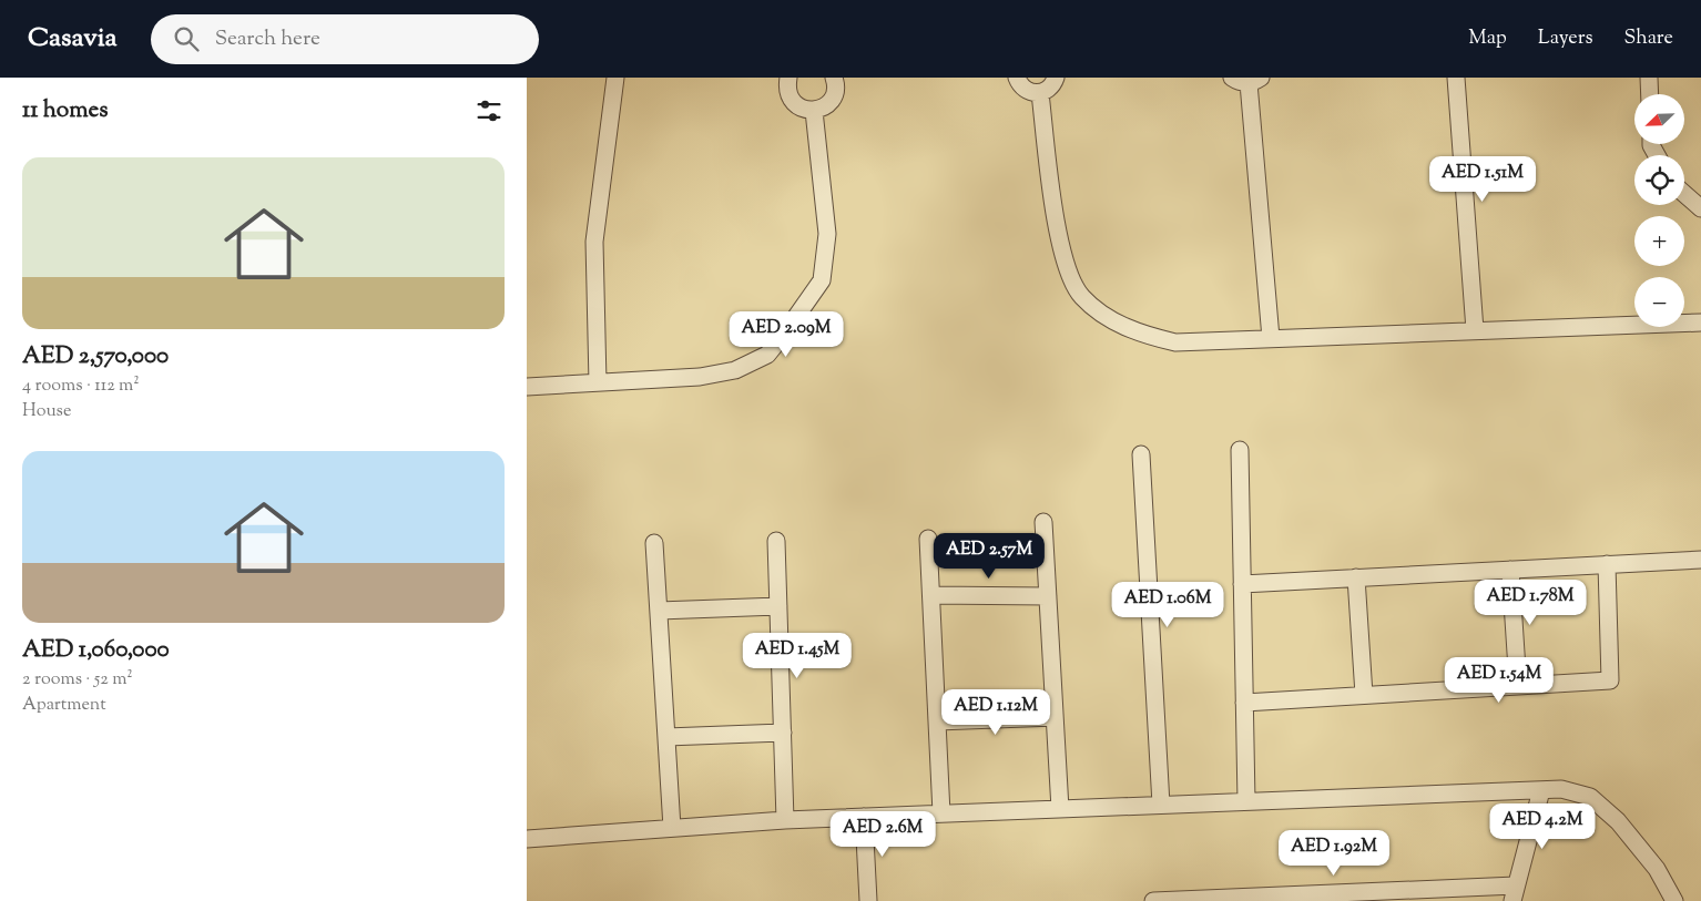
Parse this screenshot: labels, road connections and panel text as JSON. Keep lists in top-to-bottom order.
{
  "north": "bottom left",
  "page": {
    "header": "Casavia",
    "search": "Search here",
    "nav": ["Map", "Layers", "Share"],
    "heading": "11 homes",
    "map_buttons": ["+", "−"],
    "list": [
      {
        "name": "AED 2,570,000",
        "note": "4 rooms · 112 m² · House"
      },
      {
        "name": "AED 1,060,000",
        "note": "2 rooms · 52 m² · Apartment"
      }
    ],
    "price": [
      "AED 1.51M",
      "AED 2.09M",
      "AED 2.57M",
      "AED 1.78M",
      "AED 1.06M",
      "AED 1.45M",
      "AED 1.54M",
      "AED 1.12M",
      "AED 4.2M",
      "AED 2.6M",
      "AED 1.92M"
    ]
  }
}
